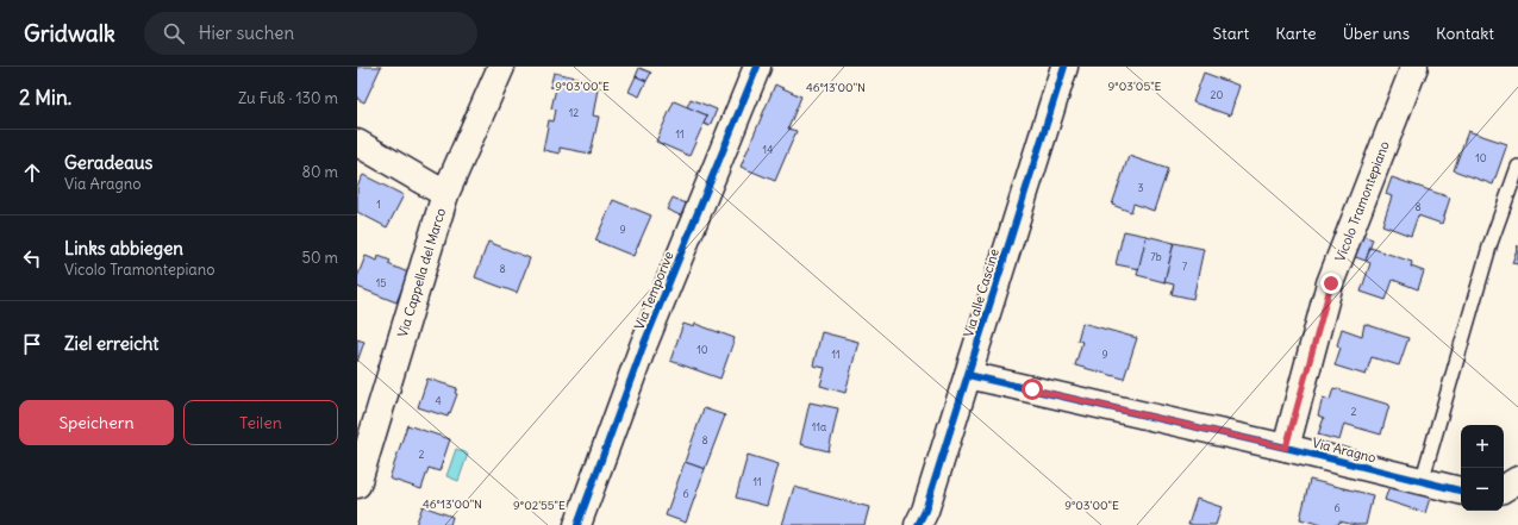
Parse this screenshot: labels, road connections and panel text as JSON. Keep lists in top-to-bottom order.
{
  "streets": {
    "street": [
      "Vicolo Tramontepiano",
      "Via Cappella del Marco",
      "Via Temporive",
      "Via alle Cascine",
      "Via Aragno"
    ]
  },
  "crossings": [
    ["Vicolo Tramontepiano", "Via Aragno"],
    ["Via alle Cascine", "Via Aragno"]
  ],
  "house_numbers": [
    "20",
    "12",
    "11",
    "14",
    "10",
    "3",
    "1",
    "8",
    "9",
    "7b",
    "7",
    "8",
    "15",
    "10",
    "11",
    "9",
    "4",
    "2",
    "11a",
    "8",
    "2",
    "11",
    "6",
    "6"
  ],
  "page": {
    "header": "Gridwalk",
    "search": "Hier suchen",
    "nav": [
      "Start",
      "Karte",
      "Über uns",
      "Kontakt"
    ],
    "heading": ["2 Min.", "Zu Fuß · 130 m"],
    "list": [
      ["Geradeaus", "Via Aragno", "80 m"],
      ["Links abbiegen", "Vicolo Tramontepiano", "50 m"],
      "Ziel erreicht"
    ],
    "buttons": ["Speichern", "Teilen"],
    "map_buttons": ["+", "−"]
  },
  "coordinates": [
    "9°03'00\"E",
    "9°03'05\"E",
    "46°13'00\"N",
    "9°02'55\"E"
  ]
}
